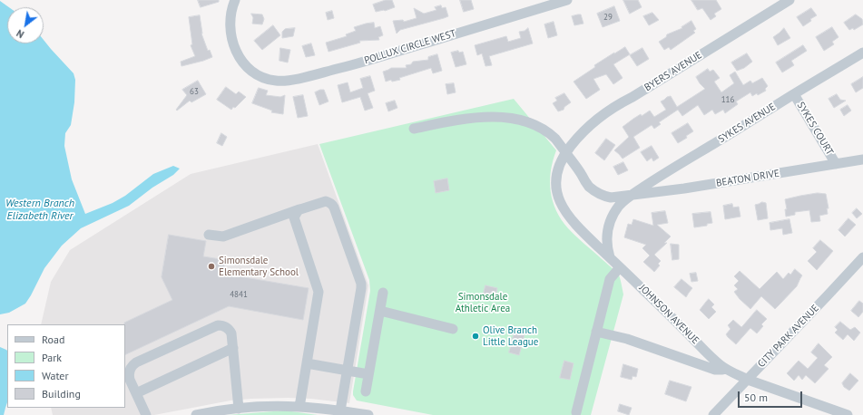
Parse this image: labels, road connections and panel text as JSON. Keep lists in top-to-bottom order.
{
  "streets": {
    "street": [
      "POLLUX CIRCLE WEST",
      "BYERS AVENUE",
      "SYKES AVENUE",
      "SYKES COURT",
      "BEATON DRIVE",
      "JOHNSON AVENUE",
      "CITY PARK AVENUE"
    ]
  },
  "crossings": [
    ["BYERS AVENUE", "BEATON DRIVE"],
    ["BYERS AVENUE", "JOHNSON AVENUE"],
    ["SYKES AVENUE", "SYKES COURT"],
    ["SYKES AVENUE", "BEATON DRIVE"],
    ["SYKES COURT", "BEATON DRIVE"],
    ["BEATON DRIVE", "JOHNSON AVENUE"],
    ["JOHNSON AVENUE", "CITY PARK AVENUE"]
  ],
  "water": ["Western Branch Elizabeth River"],
  "parks": ["Simonsdale Athletic Area"],
  "places": ["Simonsdale Elementary School", "Olive Branch Little League"],
  "house_numbers": [
    "29",
    "63",
    "116",
    "4841"
  ],
  "legend": [
    "Road",
    "Park",
    "Water",
    "Building"
  ],
  "scale_bar": "50 m",
  "north": "bottom left"
}
